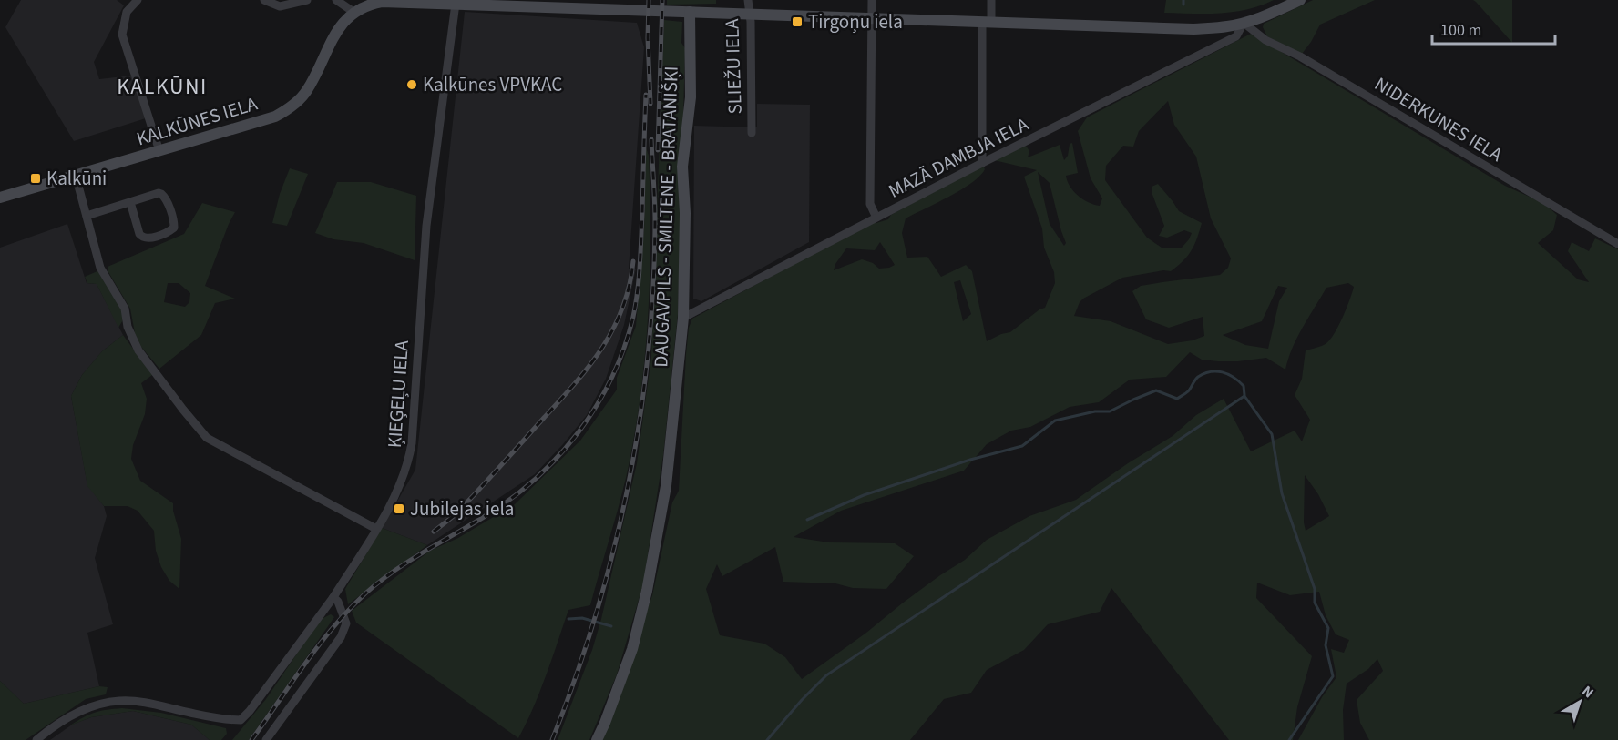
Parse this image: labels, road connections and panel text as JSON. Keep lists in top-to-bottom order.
{
  "streets": {
    "main road": ["KALKŪNES IELA", "DAUGAVPILS - SMILTENE - BRATANIŠĶI"],
    "street": [
      "SLIEŽU IELA",
      "NIDERKUNES IELA",
      "MAZĀ DAMBJA IELA",
      "ĶIEĢEĻU IELA"
    ]
  },
  "crossings": [
    ["NIDERKUNES IELA", "MAZĀ DAMBJA IELA"],
    ["MAZĀ DAMBJA IELA", "DAUGAVPILS - SMILTENE - BRATANIŠĶI"]
  ],
  "districts": ["KALKŪNI"],
  "places": {
    "transit": ["Tirgoņu iela", "Kalkūni", "Jubilejas iela"],
    "other": ["Kalkūnes VPVKAC"]
  },
  "scale_bar": "100 m",
  "north": "top right"
}
